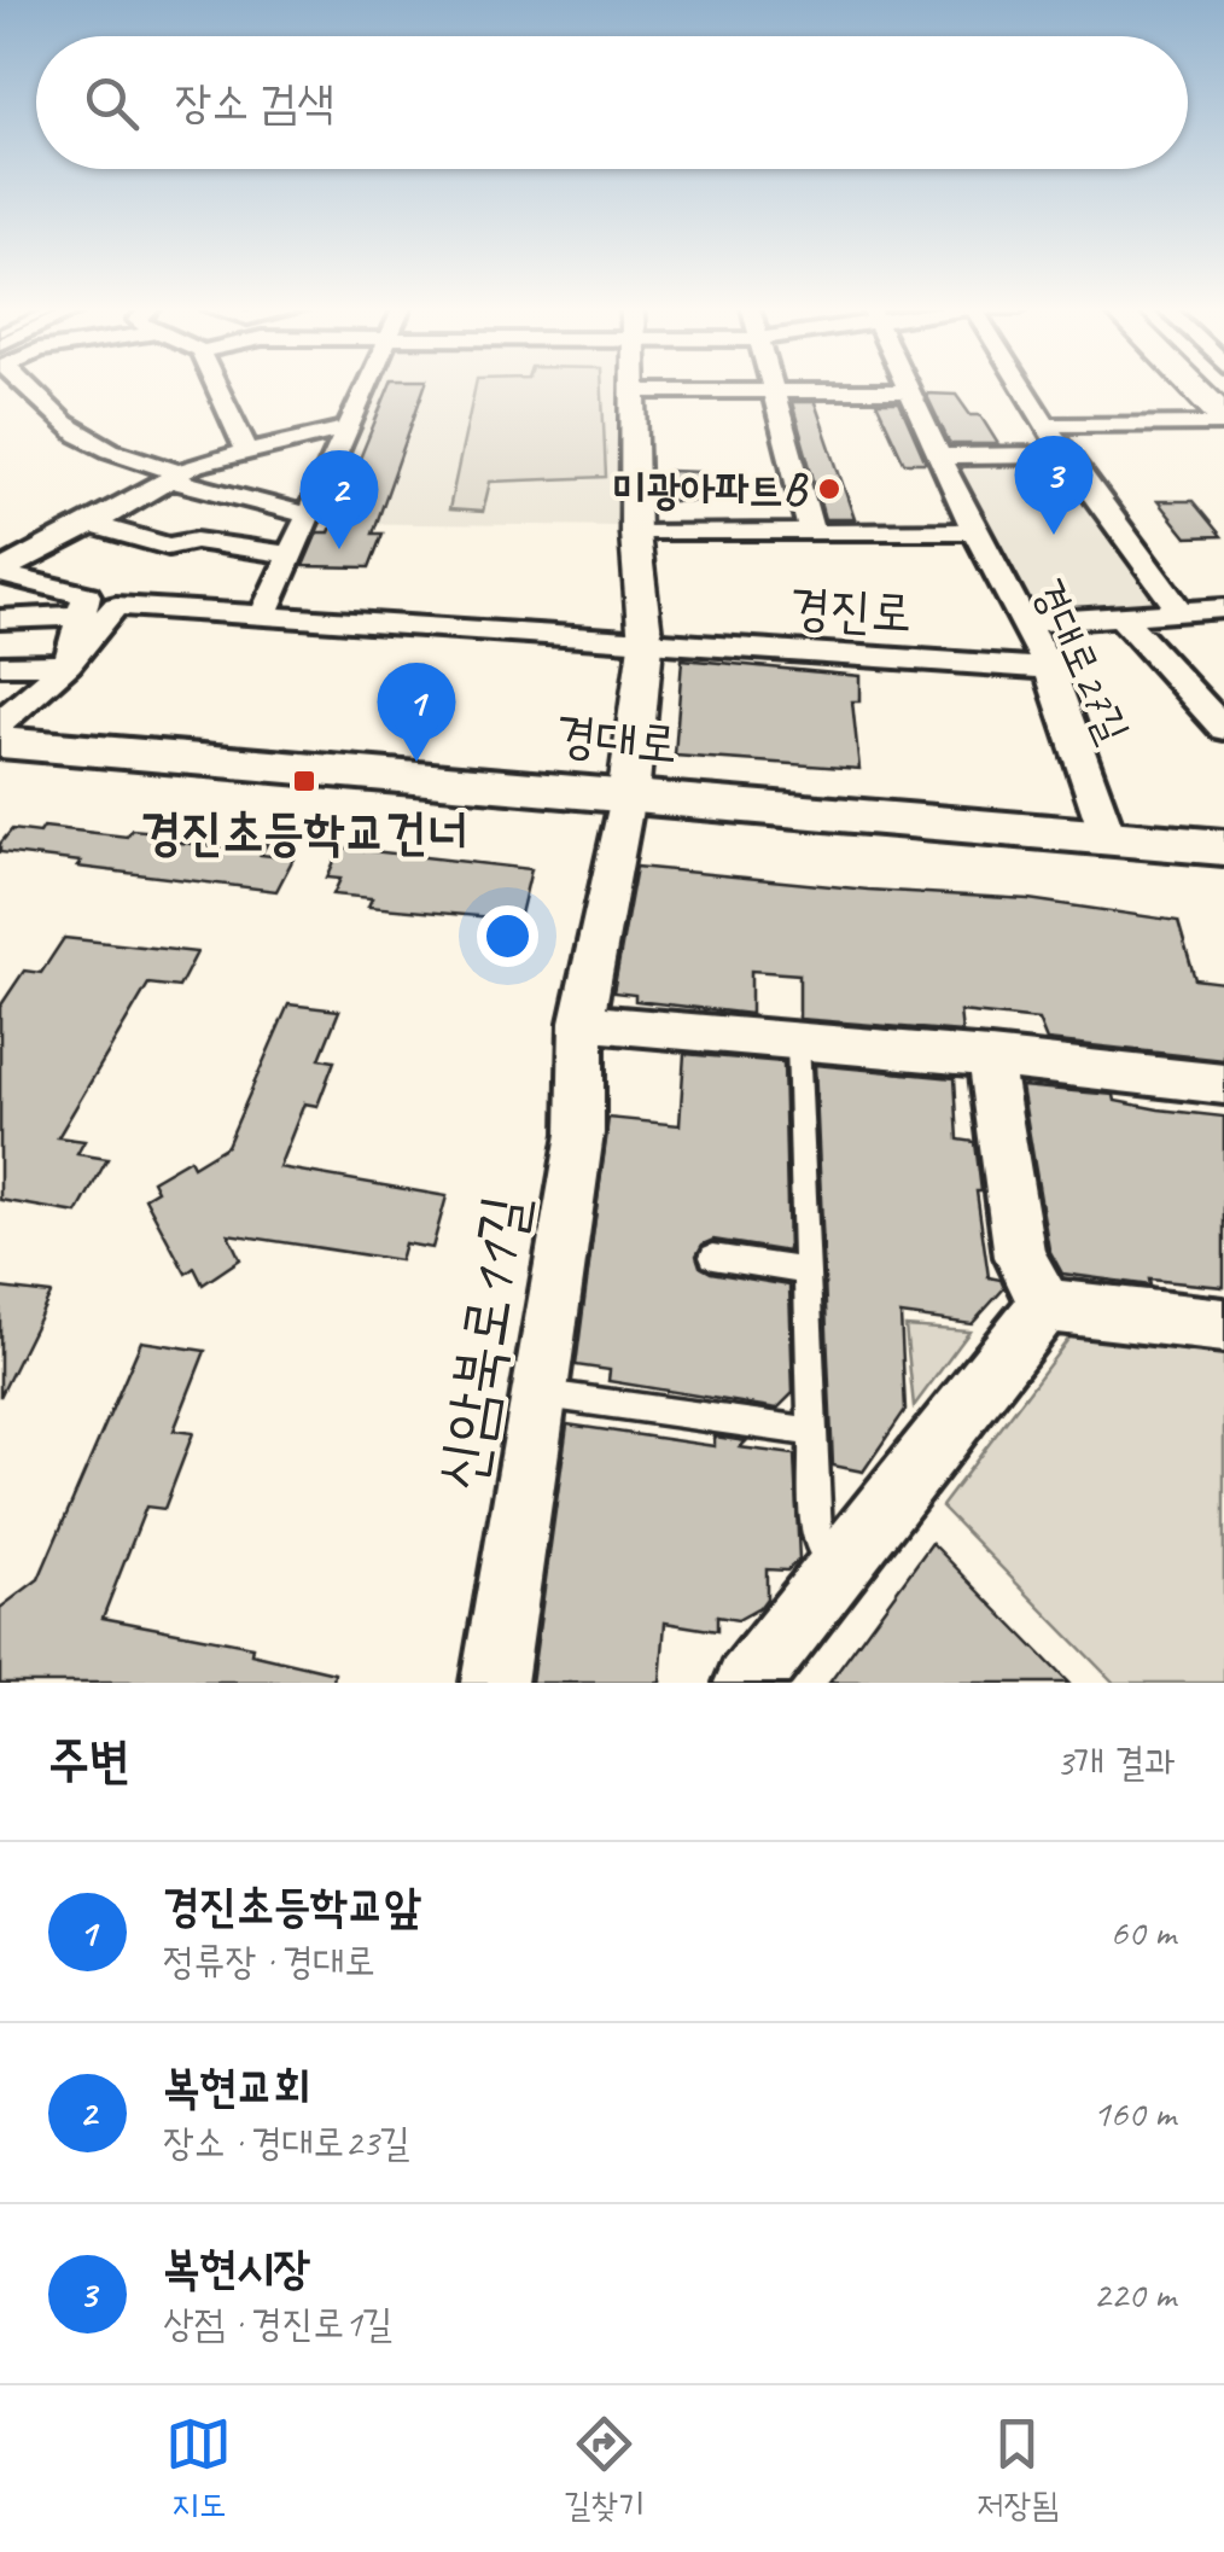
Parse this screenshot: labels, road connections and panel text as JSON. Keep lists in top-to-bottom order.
{
  "streets": {
    "main road": ["경대로"],
    "street": ["경진로", "경대로27길", "신암북로11길"]
  },
  "crossings": [
    ["경진로", "경대로27길"],
    ["경대로27길", "경대로"],
    ["경대로", "신암북로11길"]
  ],
  "places": {
    "other": ["미광아파트B"],
    "transit": ["경진초등학교건너"]
  },
  "page": {
    "search": "장소 검색",
    "pins": ["3", "2", "1"],
    "heading": ["주변", "3개 결과"],
    "list": [
      {
        "mark": "1",
        "name": "경진초등학교앞",
        "note": "정류장 · 경대로",
        "value": "60 m"
      },
      {
        "mark": "2",
        "name": "복현교회",
        "note": "장소 · 경대로23길",
        "value": "160 m"
      },
      {
        "mark": "3",
        "name": "복현시장",
        "note": "상점 · 경진로1길",
        "value": "220 m"
      }
    ],
    "nav": ["지도", "길찾기", "저장됨"]
  }
}
